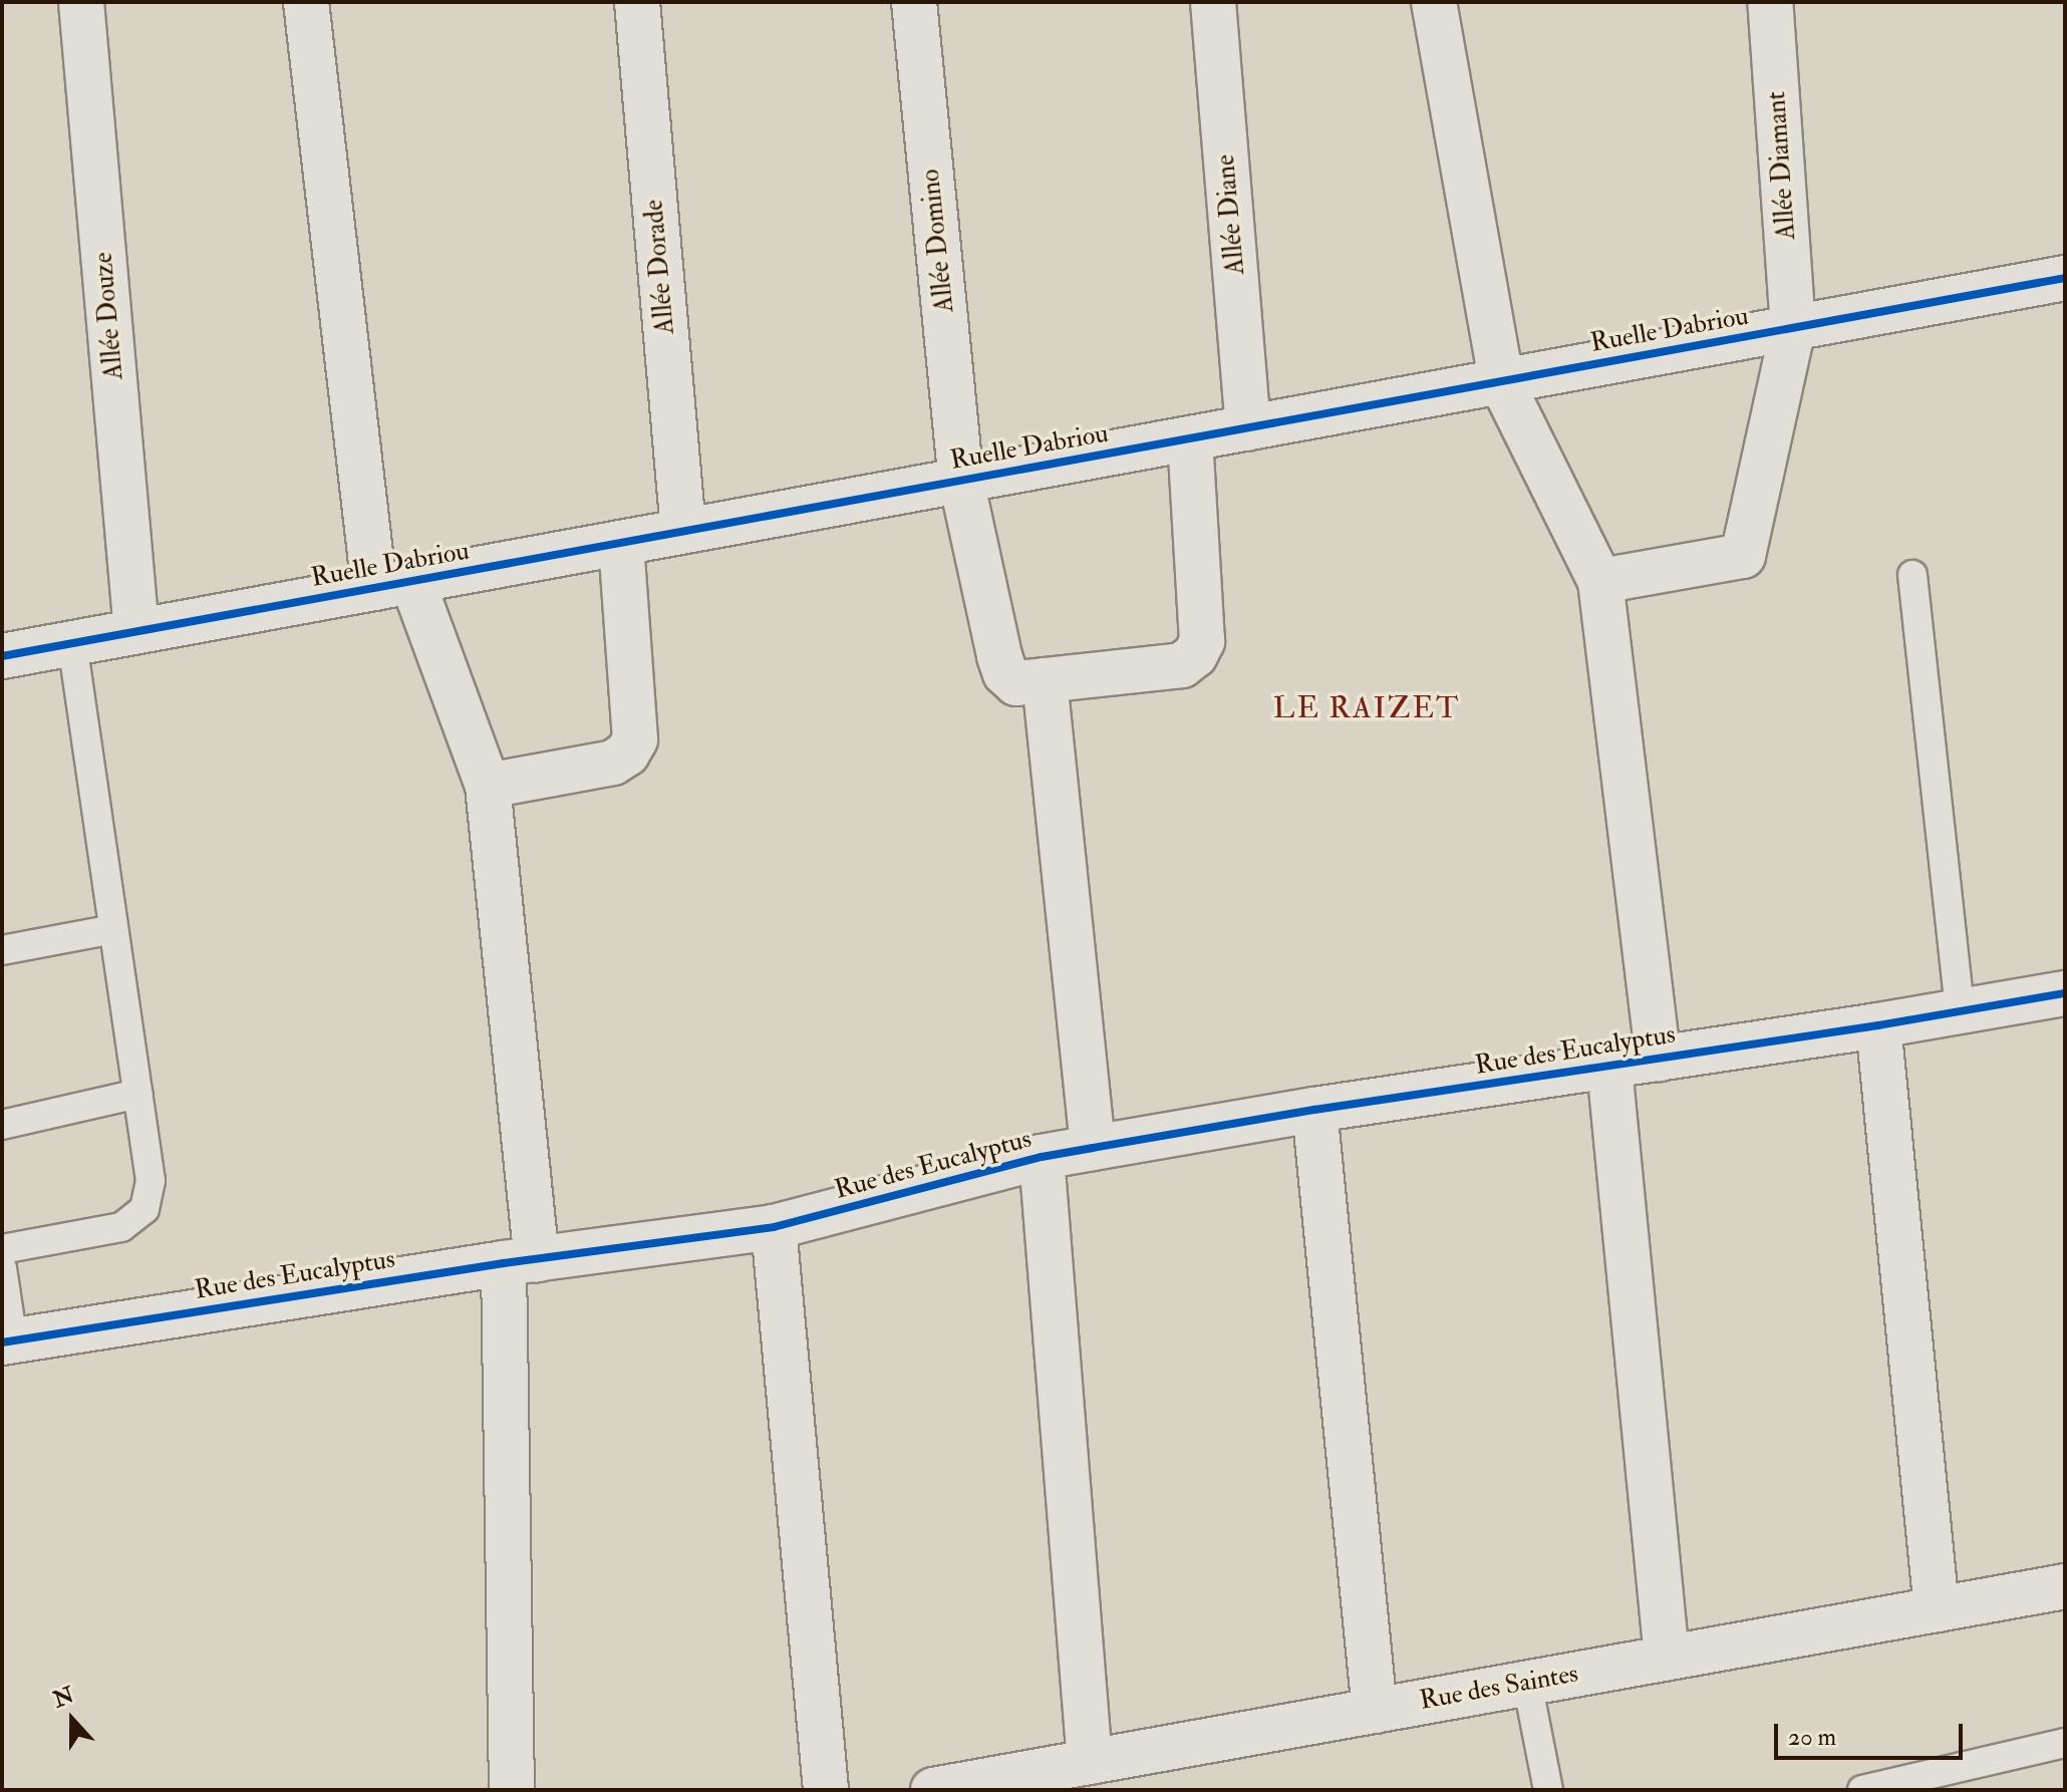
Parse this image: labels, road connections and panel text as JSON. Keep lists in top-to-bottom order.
{
  "streets": {
    "street": [
      "Allée Diamant",
      "Allée Diane",
      "Allée Domino",
      "Allée Dorade",
      "Allée Douze",
      "Ruelle Dabriou",
      "Rue des Eucalyptus",
      "Rue des Saintes"
    ]
  },
  "crossings": [
    ["Allée Diamant", "Ruelle Dabriou"],
    ["Allée Diane", "Ruelle Dabriou"],
    ["Allée Domino", "Ruelle Dabriou"],
    ["Allée Dorade", "Ruelle Dabriou"],
    ["Allée Douze", "Ruelle Dabriou"]
  ],
  "districts": ["LE RAIZET"],
  "scale_bar": "20 m",
  "north": "top"
}
